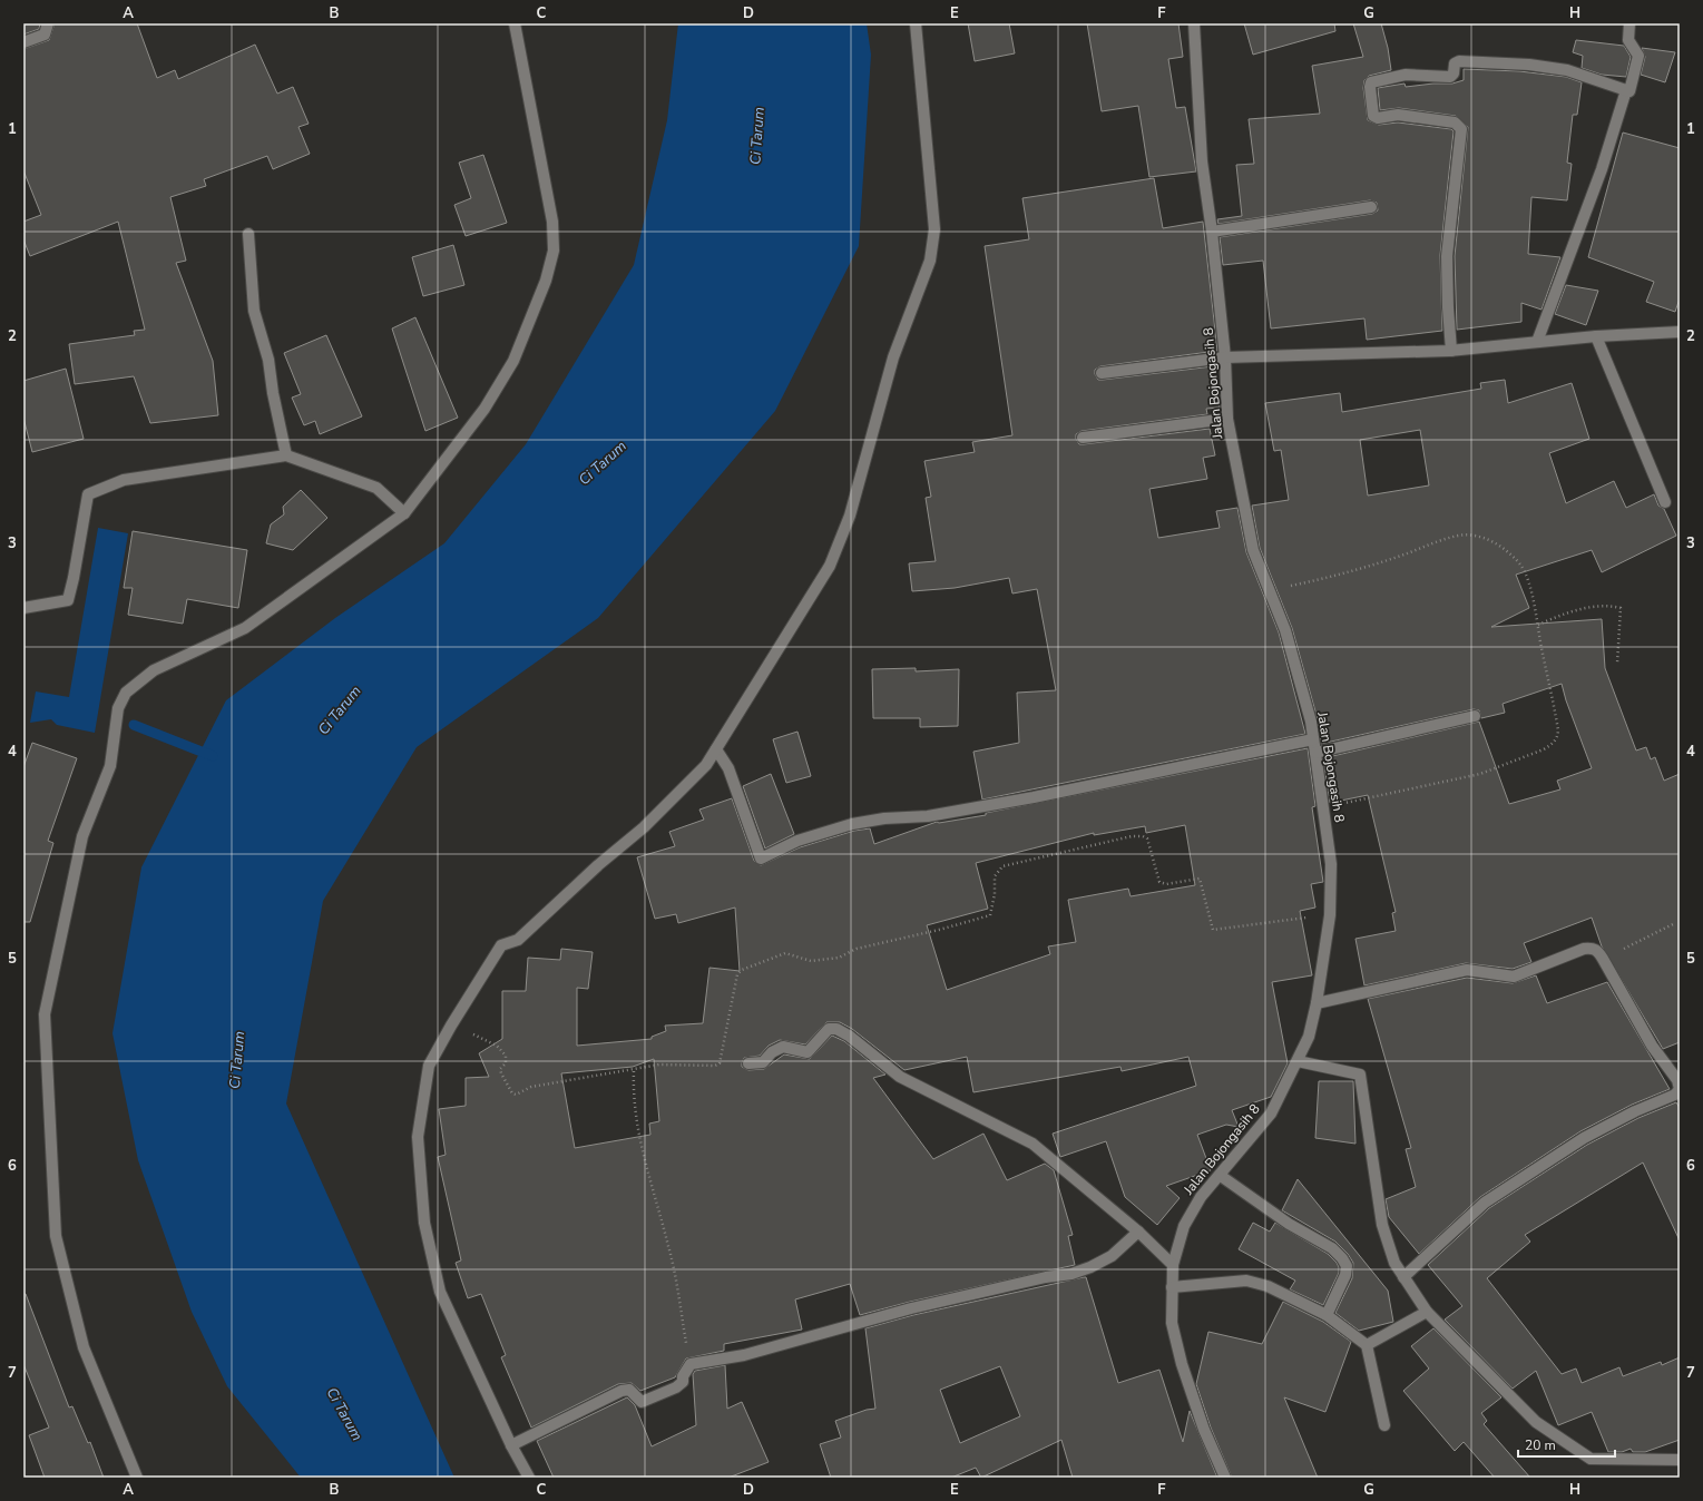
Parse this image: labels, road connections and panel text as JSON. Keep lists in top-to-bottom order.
{
  "streets": {
    "street": ["Jalan Bojongasih 8"]
  },
  "water": ["Ci Tarum"],
  "scale_bar": "20 m",
  "grid": {
    "columns": [
      "A",
      "B",
      "C",
      "D",
      "E",
      "F",
      "G",
      "H"
    ],
    "rows": [
      "1",
      "2",
      "3",
      "4",
      "5",
      "6",
      "7"
    ]
  }
}
